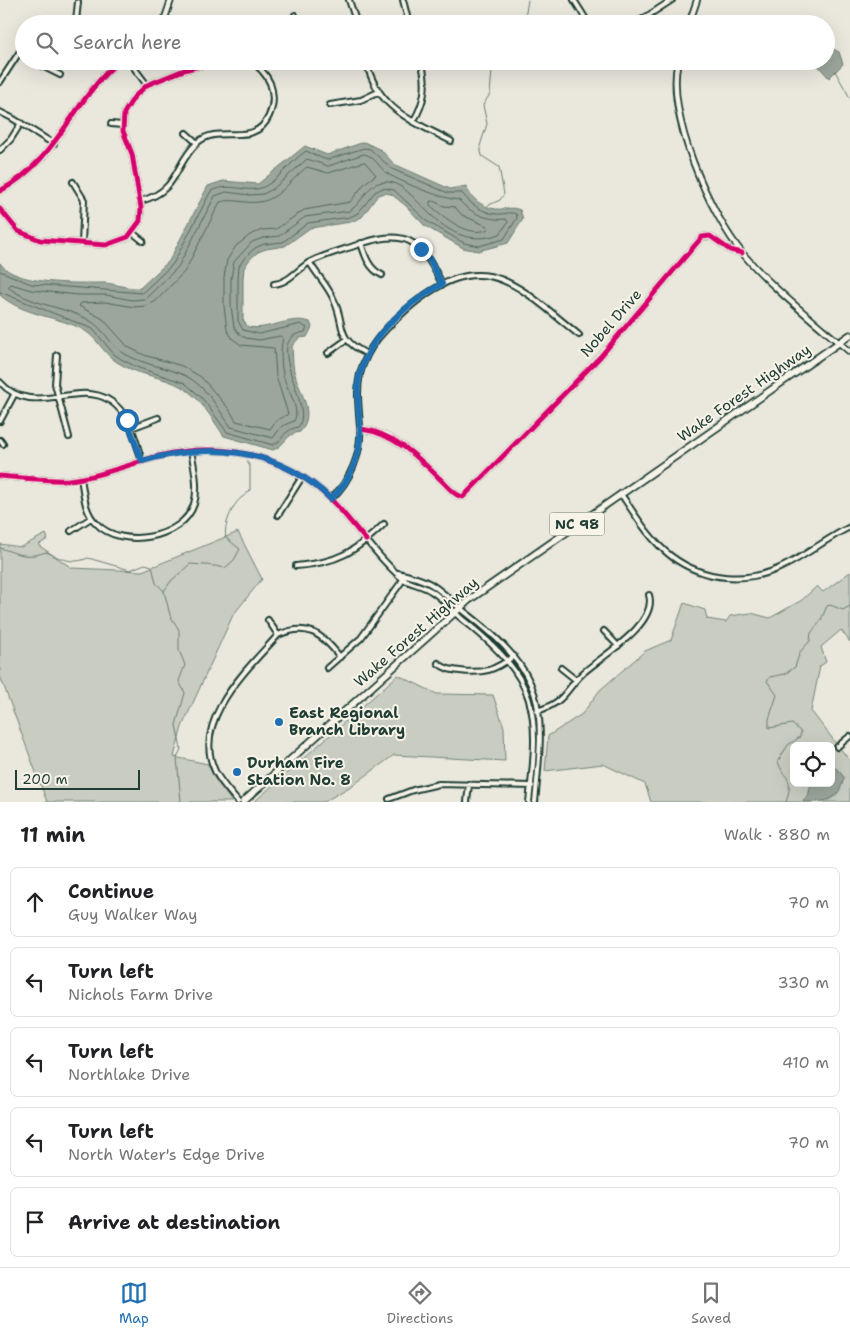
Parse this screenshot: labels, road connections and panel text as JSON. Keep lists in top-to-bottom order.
{
  "streets": {
    "highway": ["Wake Forest Highway", "NC 98"],
    "street": ["Nobel Drive"]
  },
  "crossings": [
    ["Wake Forest Highway", "NC 98"]
  ],
  "places": ["East Regional Branch Library", "Durham Fire Station No. 8"],
  "scale_bar": "200 m",
  "page": {
    "search": "Search here",
    "scale": "200 m",
    "heading": ["11 min", "Walk · 880 m"],
    "list": [
      ["Continue", "Guy Walker Way", "70 m"],
      ["Turn left", "Nichols Farm Drive", "330 m"],
      ["Turn left", "Northlake Drive", "410 m"],
      ["Turn left", "North Water's Edge Drive", "70 m"],
      "Arrive at destination"
    ],
    "nav": ["Map", "Directions", "Saved"]
  }
}
